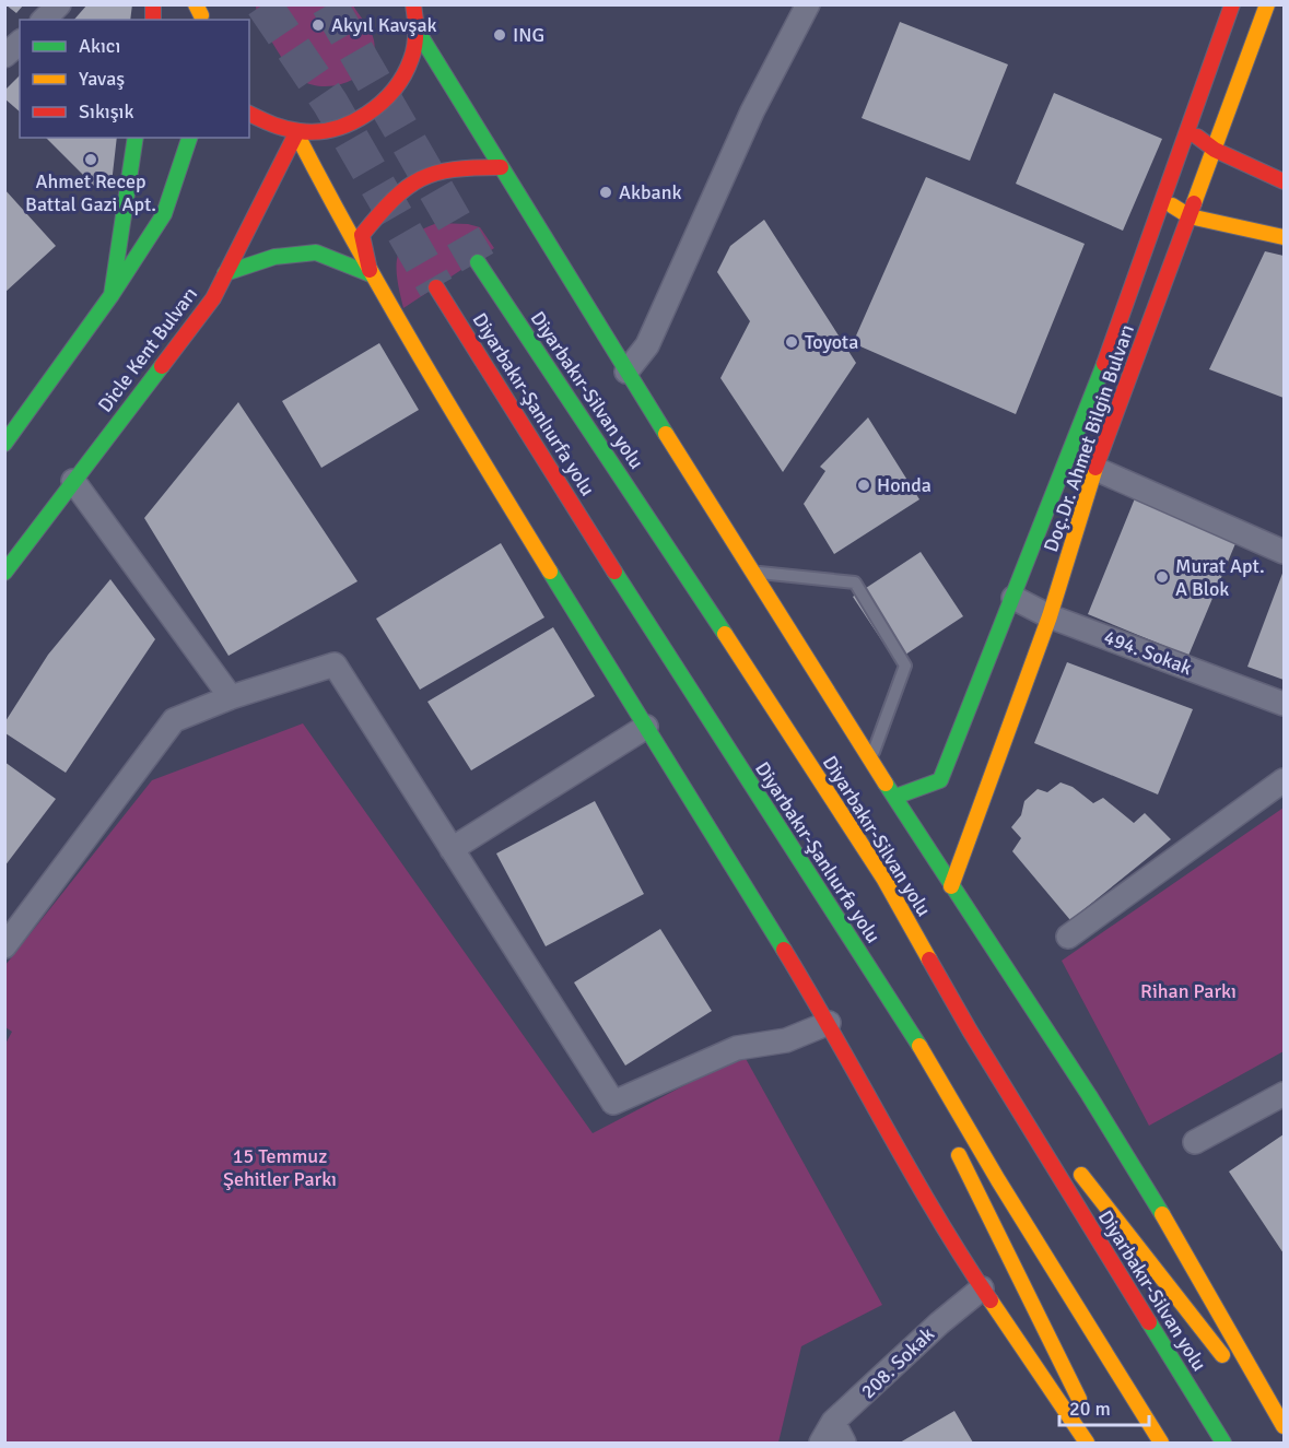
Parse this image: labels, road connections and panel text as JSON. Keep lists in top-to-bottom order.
{
  "streets": {
    "main road": [
      "Dicle Kent Bulvarı",
      "Diyarbakır-Silvan yolu",
      "Diyarbakır-Şanlıurfa yolu",
      "Doç.Dr. Ahmet Bilgin Bulvarı"
    ],
    "street": ["494. Sokak", "208. Sokak"]
  },
  "crossings": [
    ["Doç.Dr. Ahmet Bilgin Bulvarı", "494. Sokak"]
  ],
  "parks": ["Rihan Parkı", "15 Temmuz Şehitler Parkı"],
  "places": [
    "Akyıl Kavşak",
    "ING",
    "Ahmet Recep Battal Gazi Apt.",
    "Akbank",
    "Toyota",
    "Honda",
    "Murat Apt. A Blok"
  ],
  "legend": ["Akıcı", "Yavaş", "Sıkışık"],
  "scale_bar": "20 m"
}
